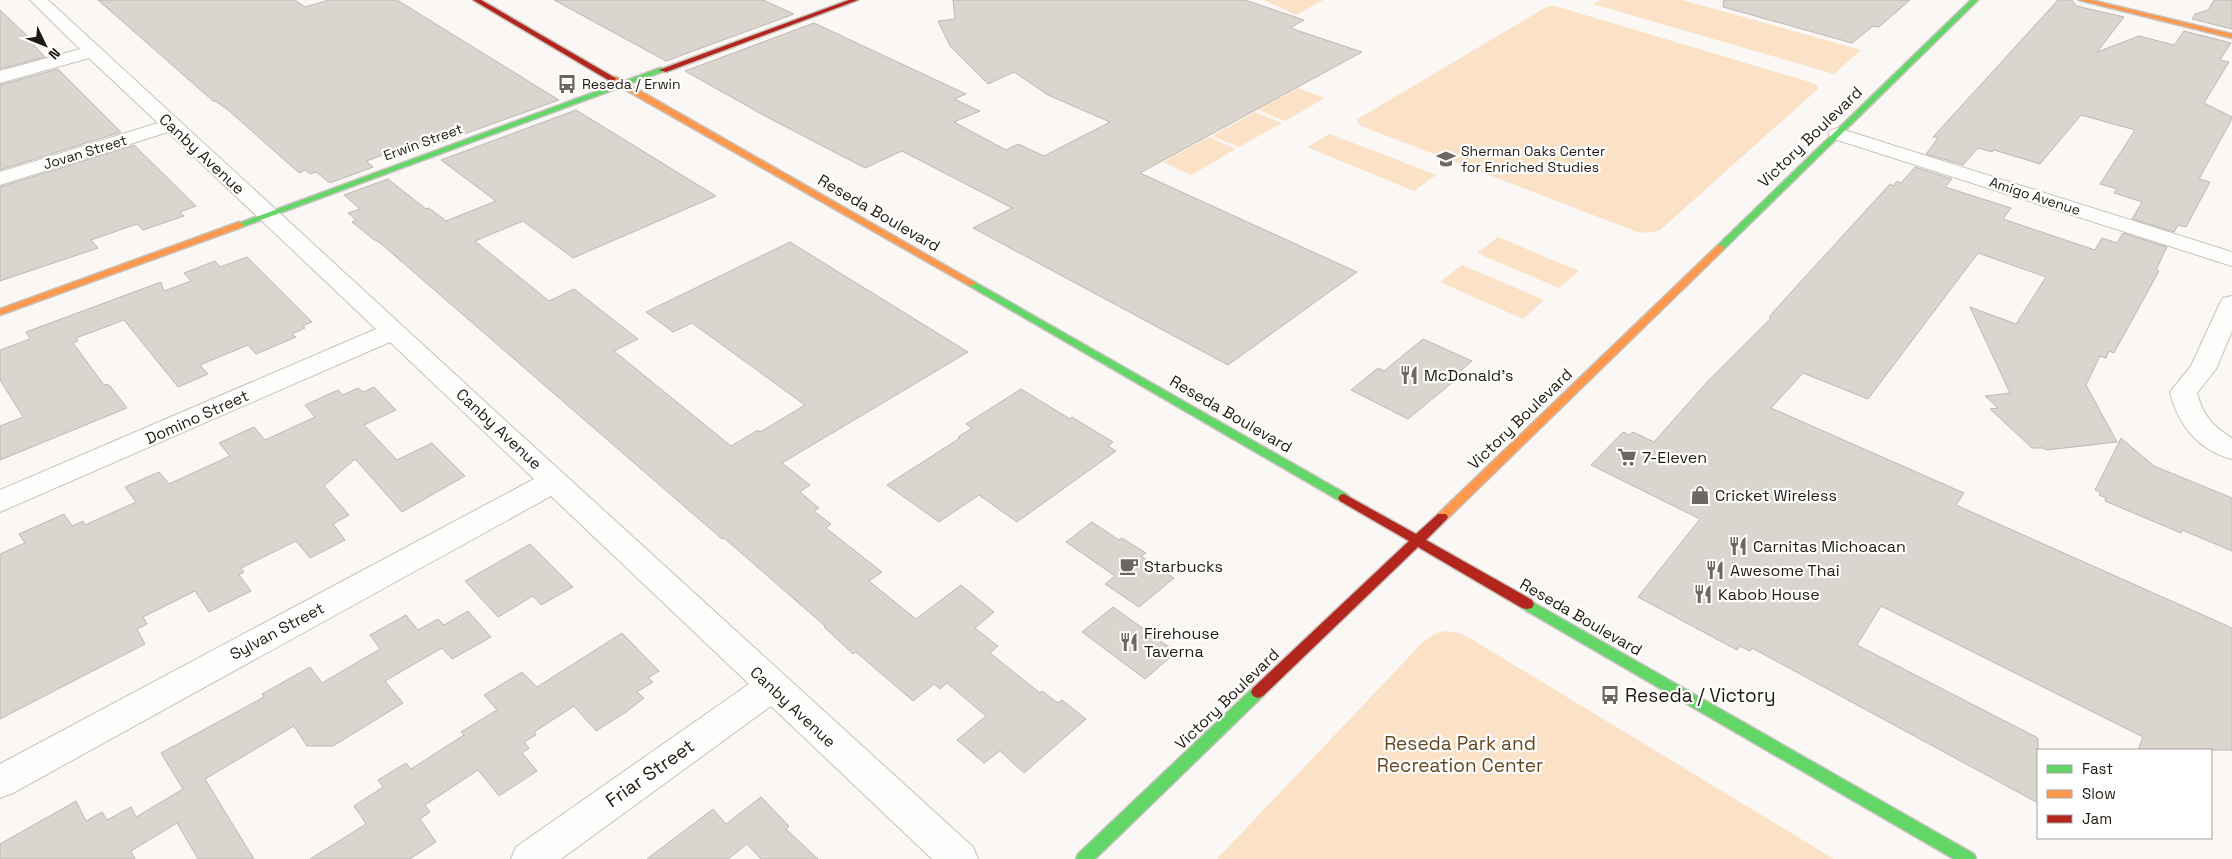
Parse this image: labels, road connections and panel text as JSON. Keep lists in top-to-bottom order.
{
  "streets": {
    "main road": ["Victory Boulevard", "Erwin Street", "Reseda Boulevard"],
    "street": [
      "Jovan Street",
      "Canby Avenue",
      "Amigo Avenue",
      "Domino Street",
      "Sylvan Street",
      "Friar Street"
    ]
  },
  "crossings": [
    ["Victory Boulevard", "Amigo Avenue"],
    ["Victory Boulevard", "Reseda Boulevard"],
    ["Erwin Street", "Canby Avenue"],
    ["Erwin Street", "Reseda Boulevard"],
    ["Jovan Street", "Canby Avenue"],
    ["Canby Avenue", "Domino Street"],
    ["Canby Avenue", "Sylvan Street"],
    ["Canby Avenue", "Friar Street"]
  ],
  "parks": ["Reseda Park and Recreation Center"],
  "places": {
    "bus stop": ["Reseda / Erwin", "Reseda / Victory"],
    "school or university": ["Sherman Oaks Center for Enriched Studies"],
    "restaurant": [
      "McDonald's",
      "Carnitas Michoacan",
      "Awesome Thai",
      "Kabob House",
      "Firehouse Taverna"
    ],
    "supermarket": ["7-Eleven"],
    "shop": ["Cricket Wireless"],
    "cafe": ["Starbucks"]
  },
  "legend": ["Fast", "Slow", "Jam"],
  "north": "bottom right"
}
